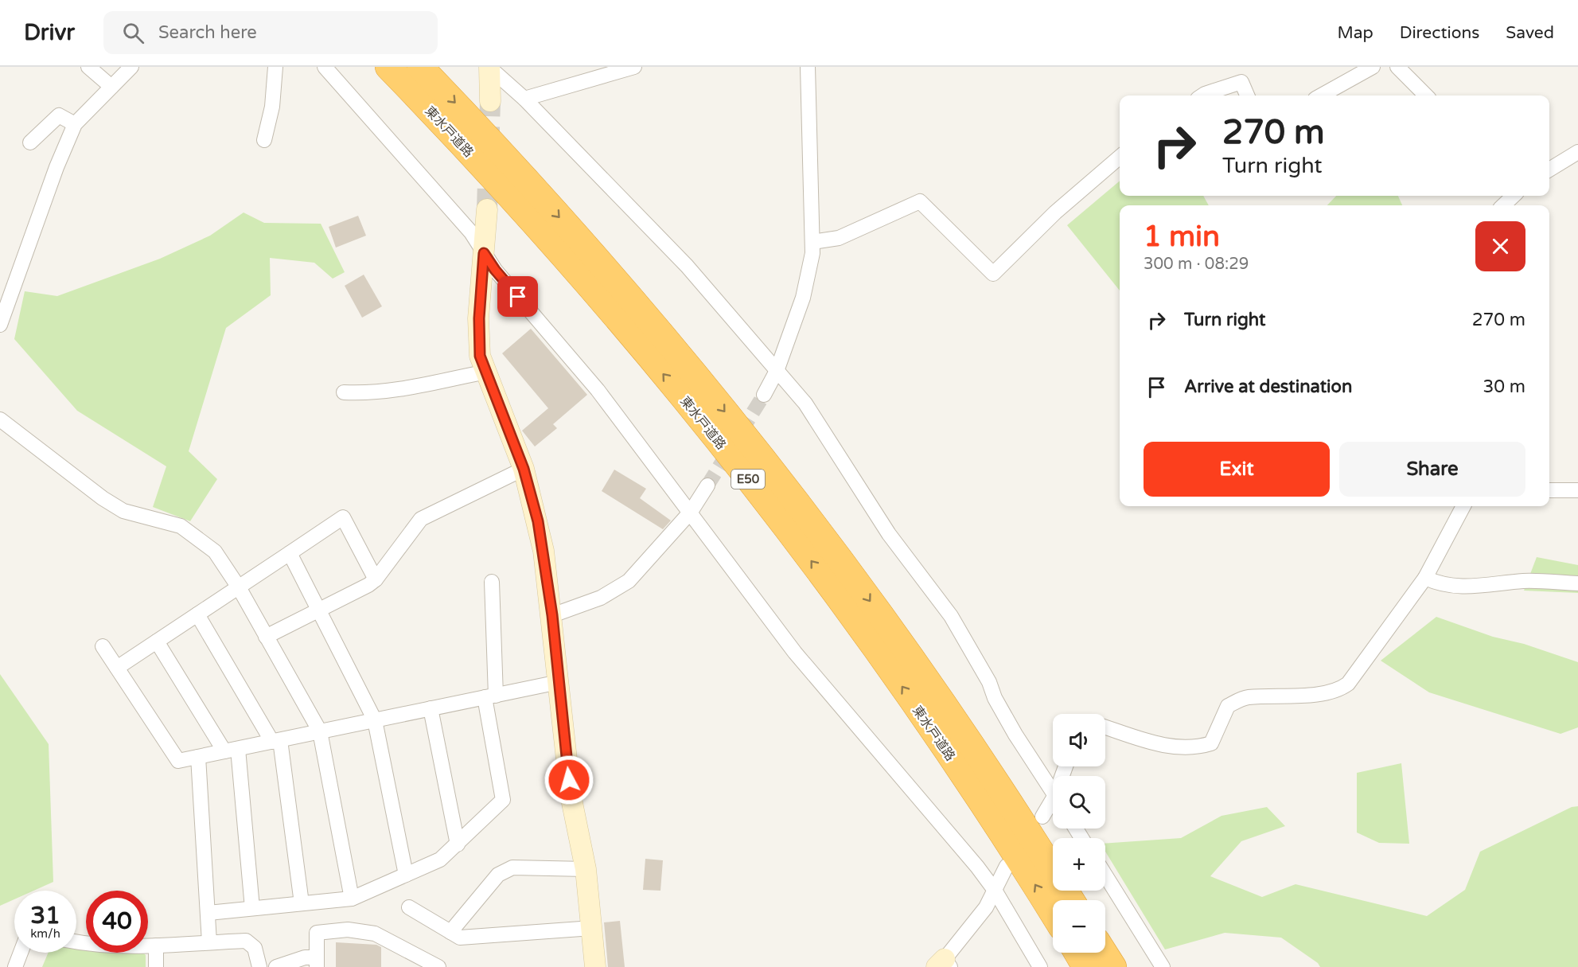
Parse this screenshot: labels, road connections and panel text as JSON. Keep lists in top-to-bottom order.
{
  "streets": {
    "highway": ["東水戸道路", "E50"]
  },
  "page": {
    "header": "Drivr",
    "search": "Search here",
    "nav": ["Map", "Directions", "Saved"],
    "turn": ["270 m", "Turn right"],
    "heading": ["1 min", "300 m · 08:29"],
    "list": [
      {
        "name": "Turn right",
        "value": "270 m"
      },
      {
        "name": "Arrive at destination",
        "value": "30 m"
      }
    ],
    "buttons": ["Exit", "Share"],
    "map_buttons": ["+", "−"],
    "speed": "31 km/h",
    "limit": "40"
  }
}
